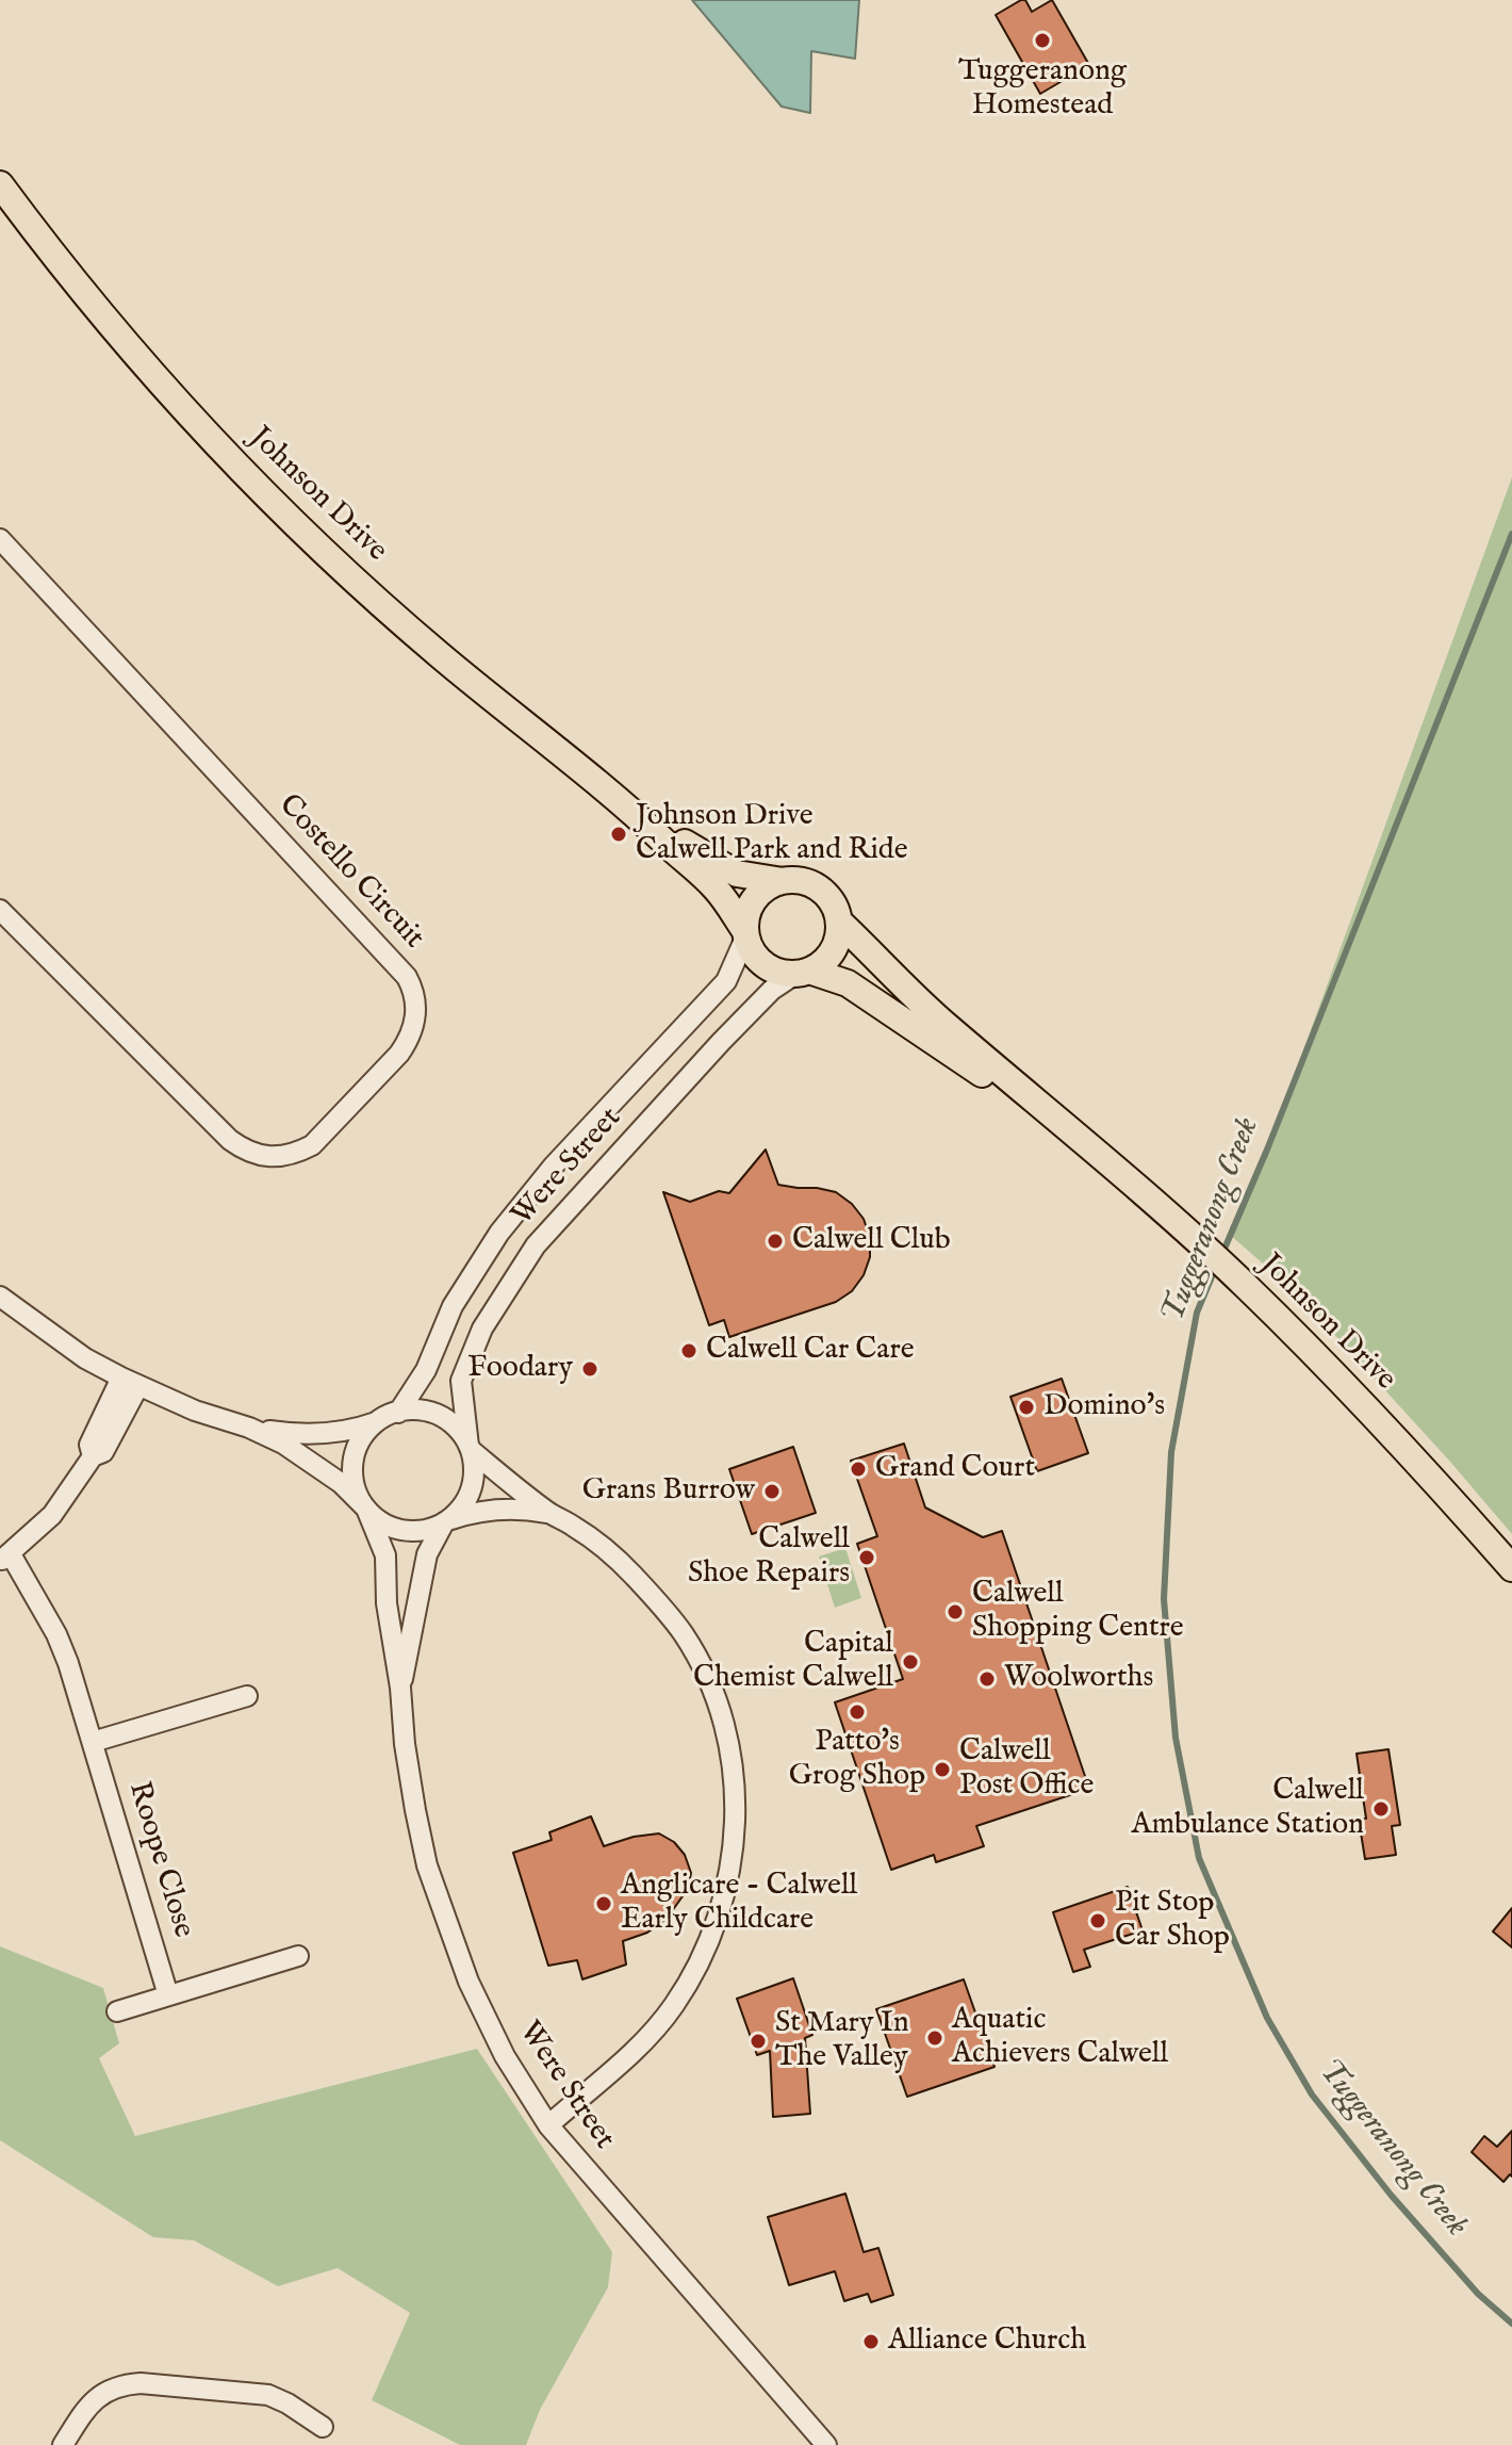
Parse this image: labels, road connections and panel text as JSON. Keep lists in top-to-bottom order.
{
  "streets": {
    "main road": ["Johnson Drive"],
    "street": ["Costello Circuit", "Were Street", "Roope Close"]
  },
  "crossings": [
    ["Johnson Drive", "Were Street"]
  ],
  "water": ["Tuggeranong Creek"],
  "places": [
    "Tuggeranong Homestead",
    "Johnson Drive Calwell Park and Ride",
    "Calwell Club",
    "Calwell Car Care",
    "Foodary",
    "Domino's",
    "Grand Court",
    "Grans Burrow",
    "Calwell Shoe Repairs",
    "Calwell Shopping Centre",
    "Capital Chemist Calwell",
    "Woolworths",
    "Patto's Grog Shop",
    "Calwell Post Office",
    "Calwell Ambulance Station",
    "Anglicare - Calwell Early Childcare",
    "Pit Stop Car Shop",
    "Aquatic Achievers Calwell",
    "St Mary In The Valley",
    "Alliance Church"
  ]
}
